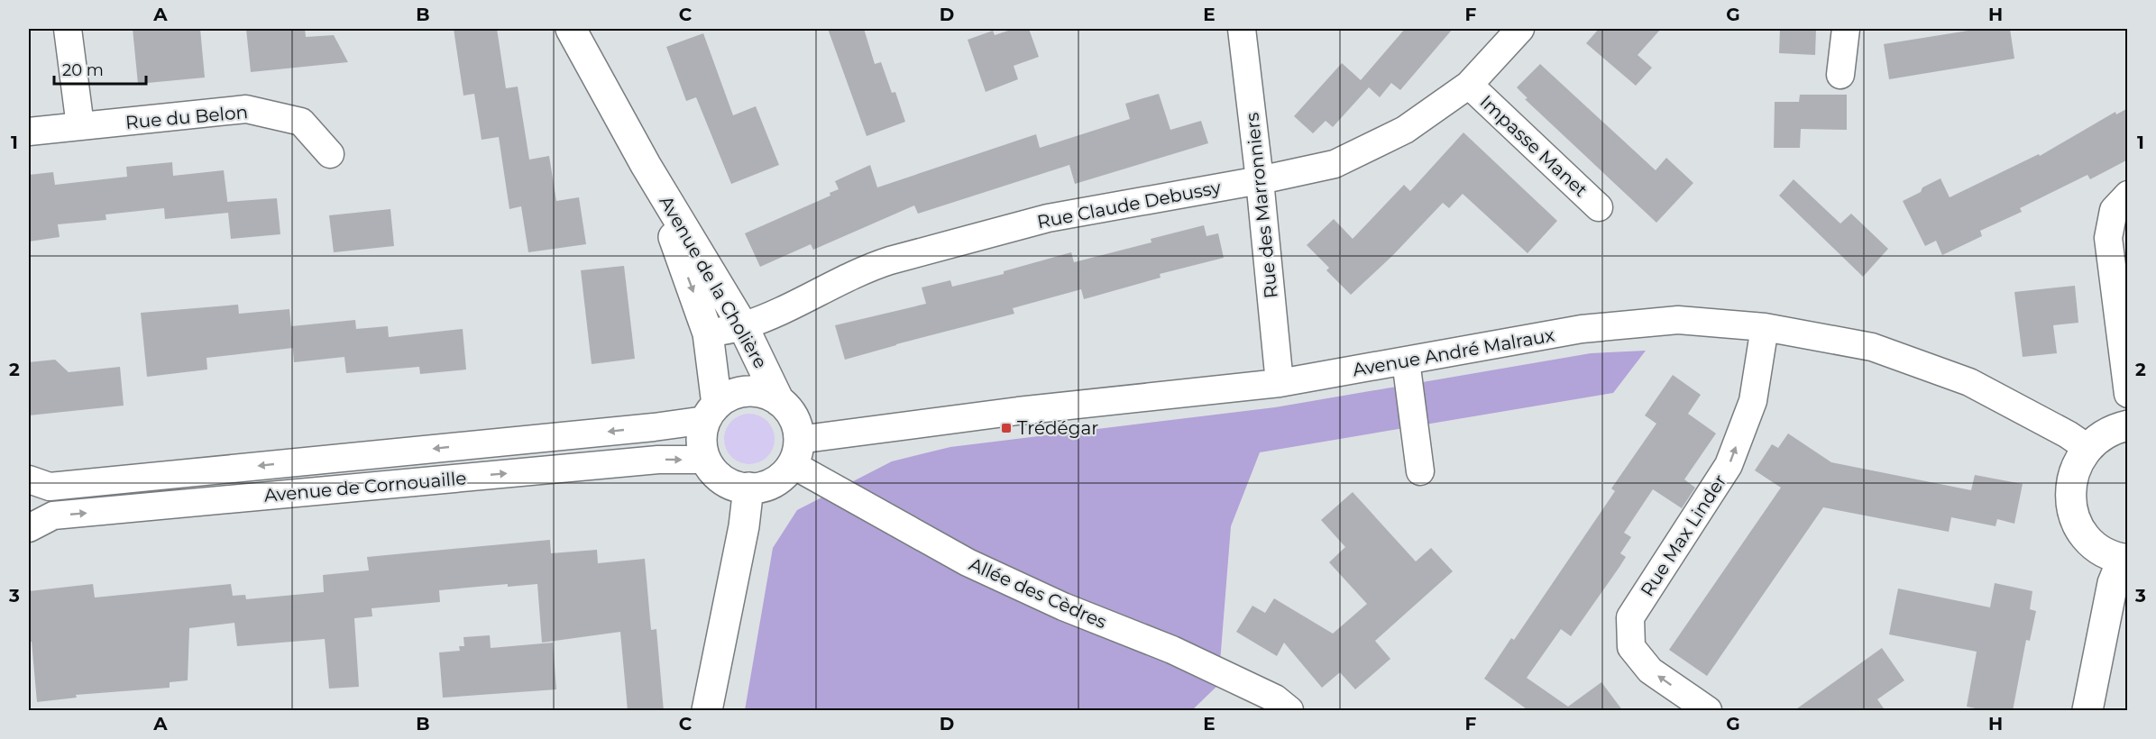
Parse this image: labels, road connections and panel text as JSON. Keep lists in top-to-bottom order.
{
  "streets": {
    "street": [
      "Rue du Belon",
      "Impasse Manet",
      "Rue Claude Debussy",
      "Rue des Marronniers",
      "Avenue de la Cholière",
      "Avenue André Malraux",
      "Avenue de Cornouaille",
      "Rue Max Linder",
      "Allée des Cèdres"
    ]
  },
  "crossings": [
    ["Impasse Manet", "Rue Claude Debussy"],
    ["Rue Claude Debussy", "Rue des Marronniers"],
    ["Rue Claude Debussy", "Avenue de la Cholière"],
    ["Rue des Marronniers", "Avenue André Malraux"],
    ["Avenue de la Cholière", "Avenue André Malraux"],
    ["Avenue de la Cholière", "Avenue de Cornouaille"],
    ["Avenue de la Cholière", "Allée des Cèdres"],
    ["Avenue André Malraux", "Avenue de Cornouaille"],
    ["Avenue André Malraux", "Rue Max Linder"],
    ["Avenue André Malraux", "Allée des Cèdres"],
    ["Avenue de Cornouaille", "Allée des Cèdres"]
  ],
  "one_way": ["Rue Max Linder"],
  "places": {
    "transit": ["Trédégar"]
  },
  "scale_bar": "20 m",
  "grid": {
    "columns": [
      "A",
      "B",
      "C",
      "D",
      "E",
      "F",
      "G",
      "H"
    ],
    "rows": ["1", "2", "3"]
  }
}
